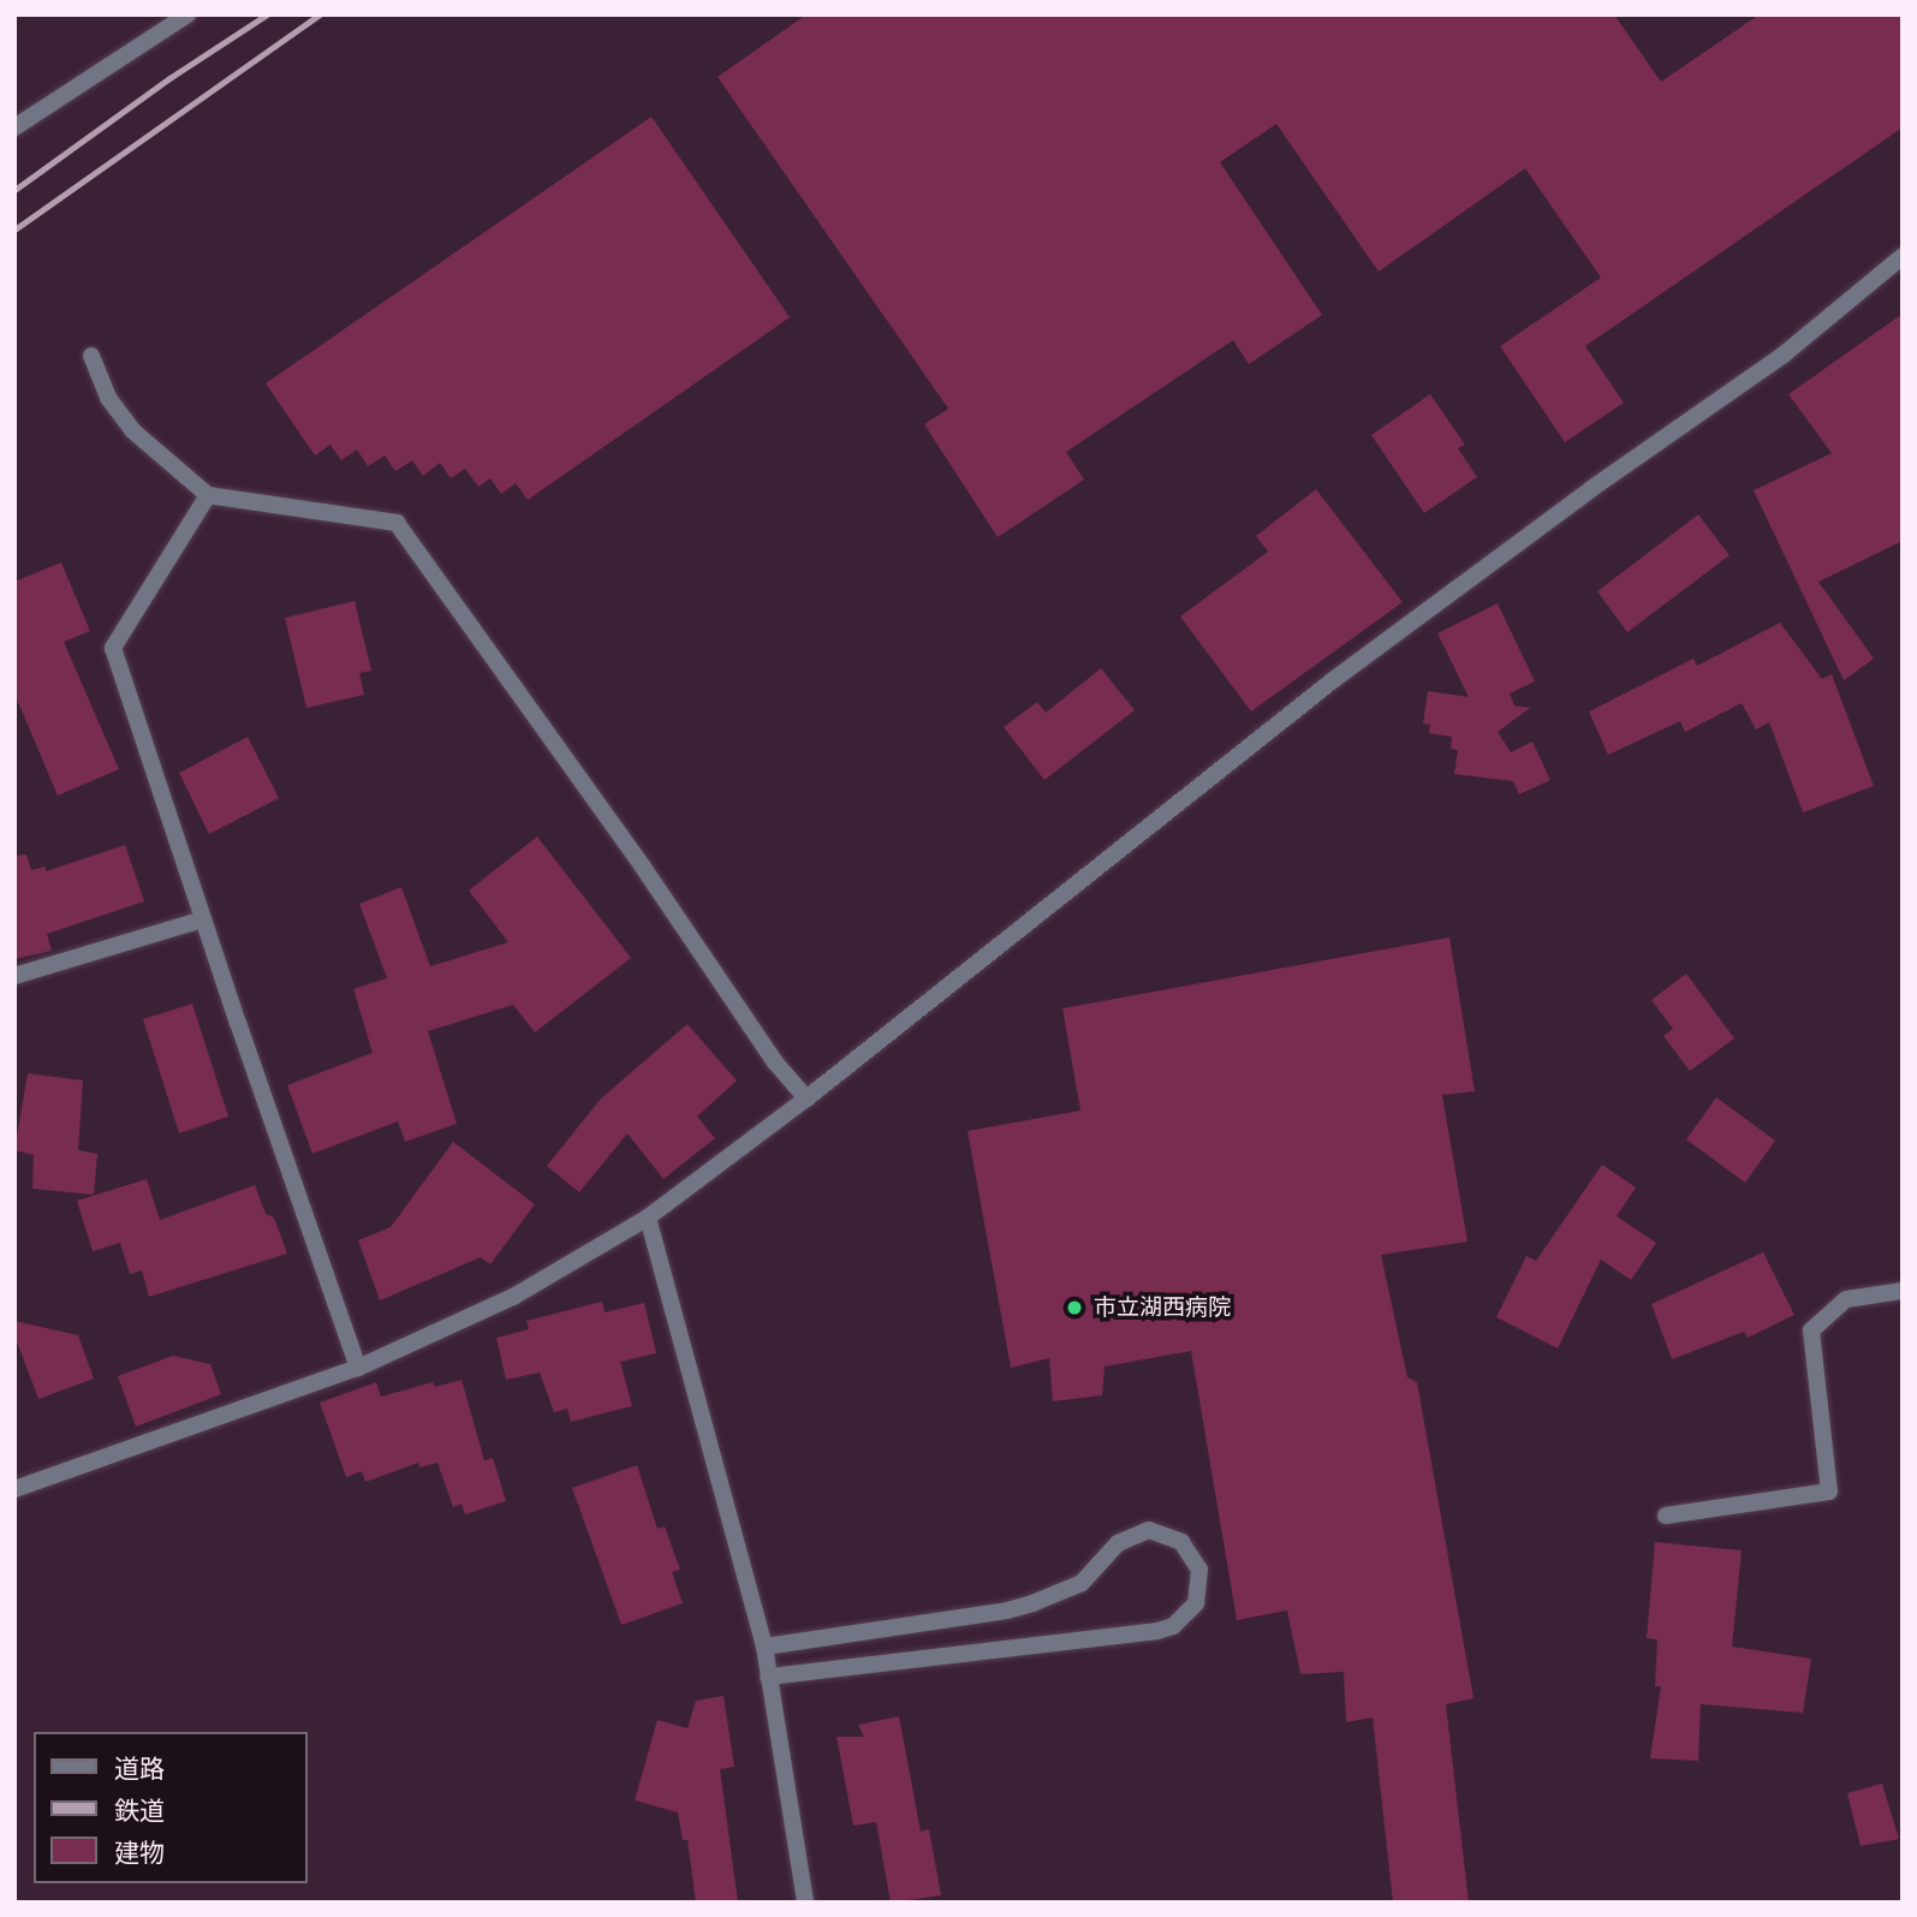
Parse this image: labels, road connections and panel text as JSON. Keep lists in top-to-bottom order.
{
  "places": ["市立湖西病院"],
  "legend": ["道路", "鉄道", "建物"]
}
